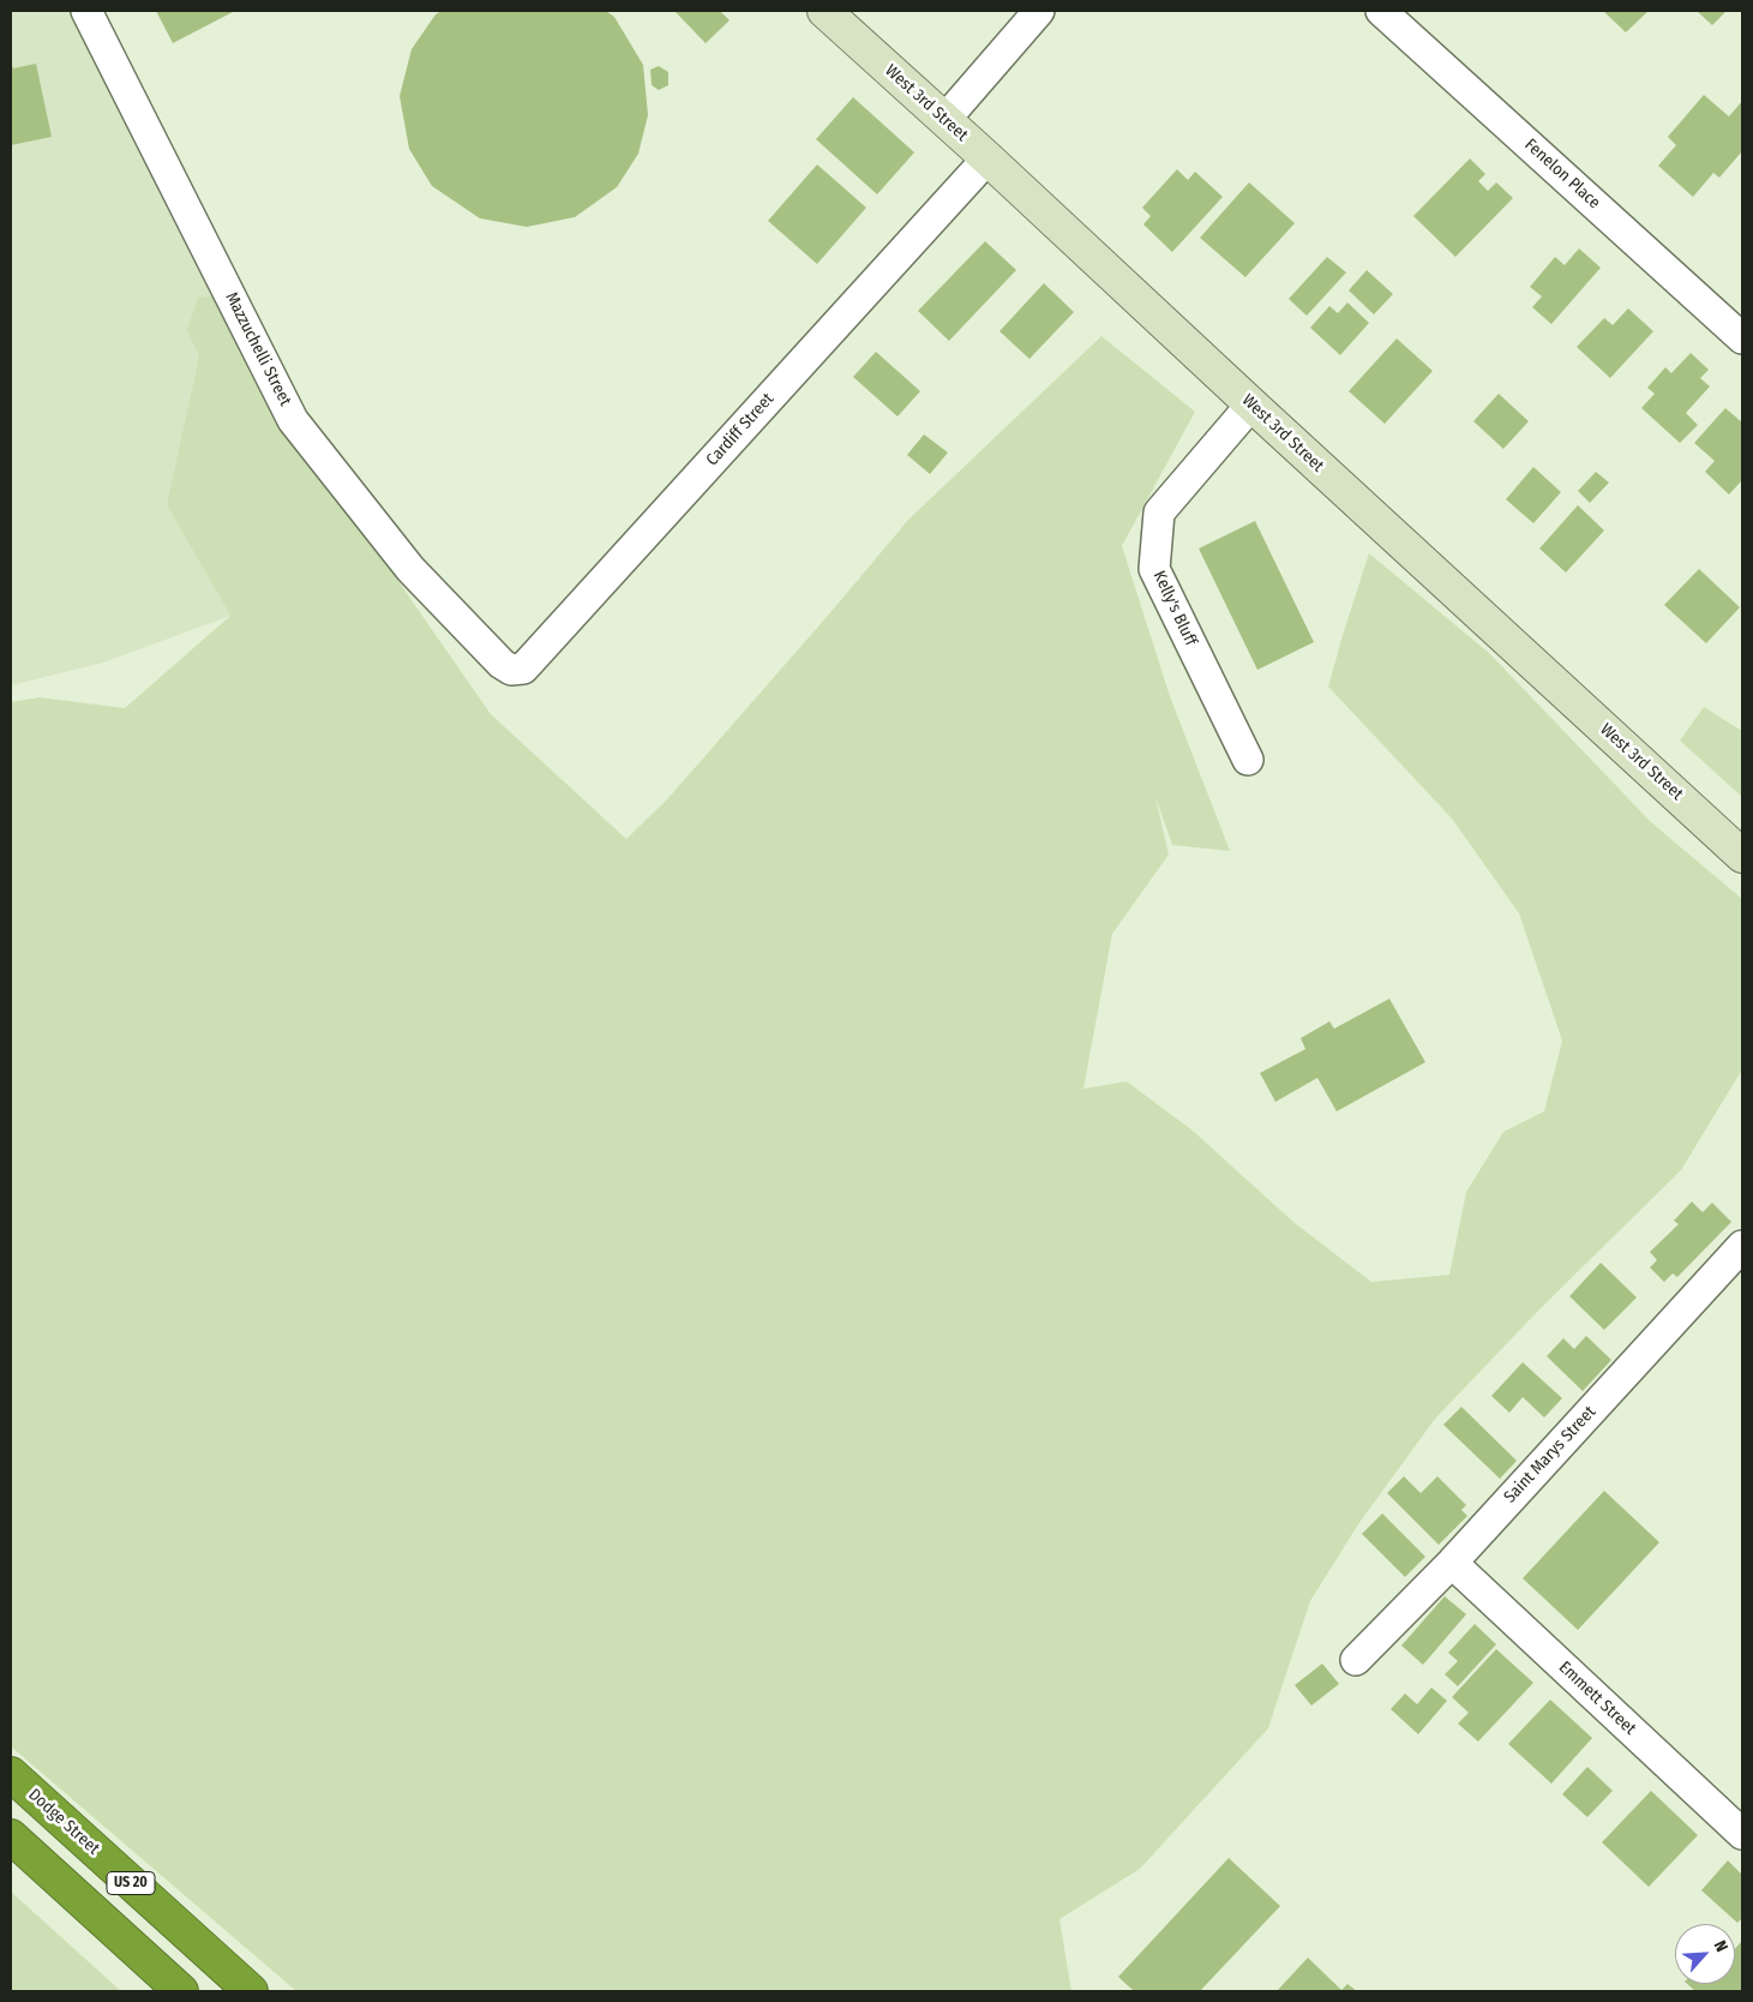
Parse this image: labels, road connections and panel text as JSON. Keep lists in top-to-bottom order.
{
  "streets": {
    "highway": ["Dodge Street", "US 20"],
    "street": [
      "West 3rd Street",
      "Fenelon Place",
      "Mazzuchelli Street",
      "Cardiff Street",
      "Kelly's Bluff",
      "Saint Marys Street",
      "Emmett Street"
    ]
  },
  "crossings": [
    ["West 3rd Street", "Cardiff Street"],
    ["West 3rd Street", "Kelly's Bluff"],
    ["Mazzuchelli Street", "Cardiff Street"],
    ["Saint Marys Street", "Emmett Street"]
  ],
  "north": "top right"
}
